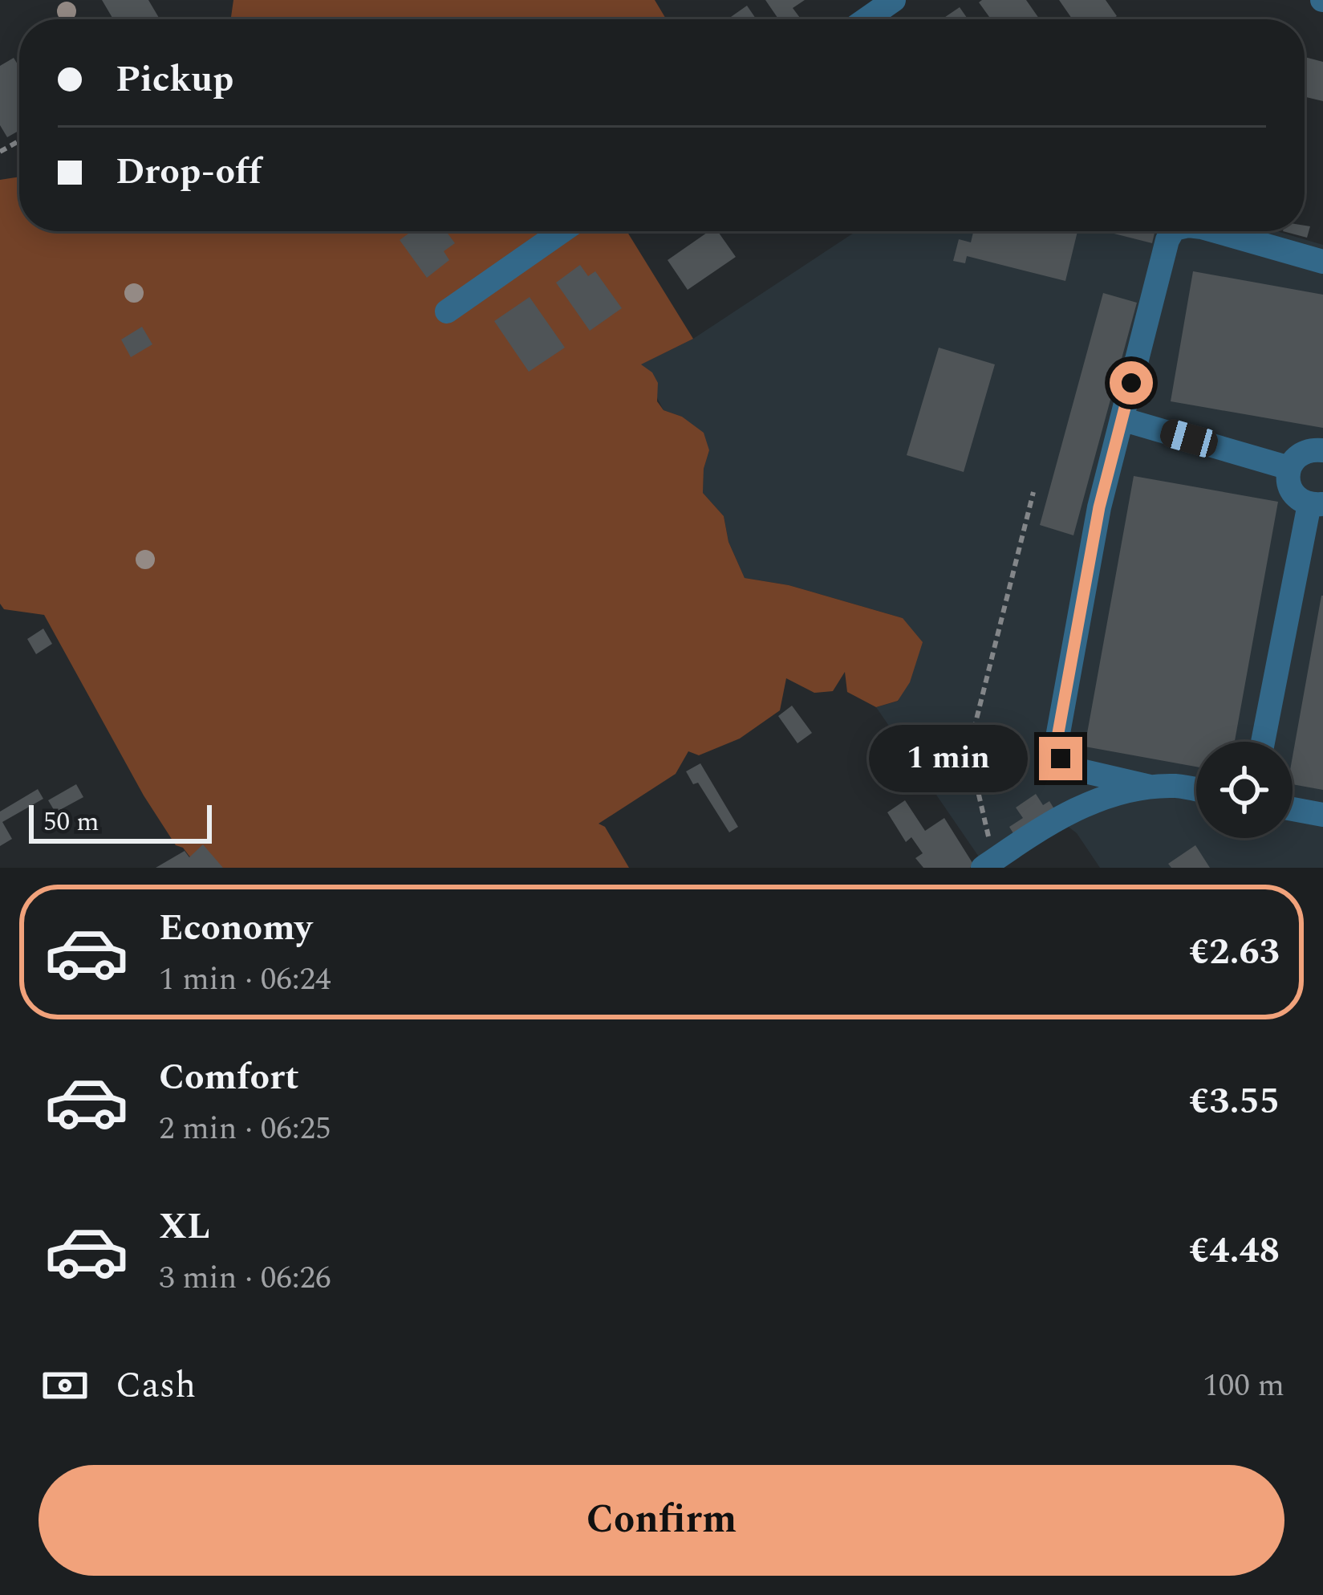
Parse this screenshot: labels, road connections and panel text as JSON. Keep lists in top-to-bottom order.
{
  "scale_bar": "50 m",
  "page": {
    "banner": ["Pickup", "Drop-off"],
    "bubble": "1 min",
    "scale": "50 m",
    "list": [
      {
        "name": "Economy",
        "note": "1 min · 06:24",
        "value": "€2.63"
      },
      {
        "name": "Comfort",
        "note": "2 min · 06:25",
        "value": "€3.55"
      },
      {
        "name": "XL",
        "note": "3 min · 06:26",
        "value": "€4.48"
      }
    ],
    "pay": ["Cash", "100 m"],
    "buttons": "Confirm"
  }
}
